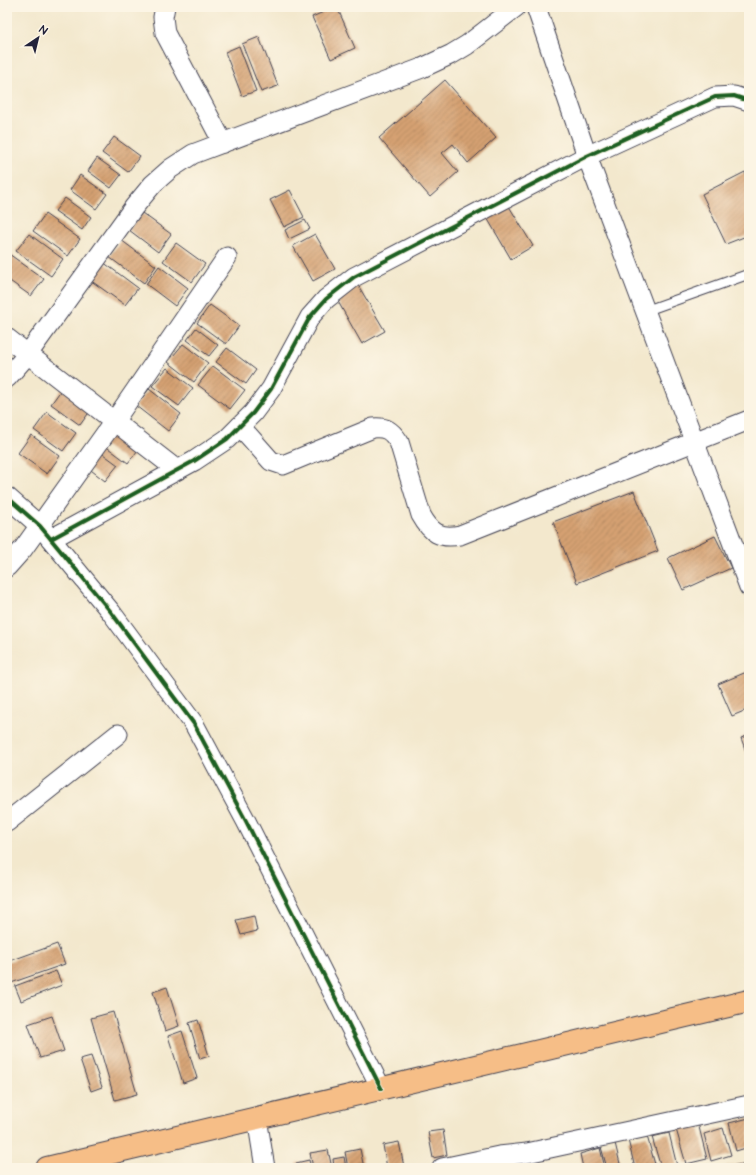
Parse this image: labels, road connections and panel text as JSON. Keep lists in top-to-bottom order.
{
  "north": "top right"
}
